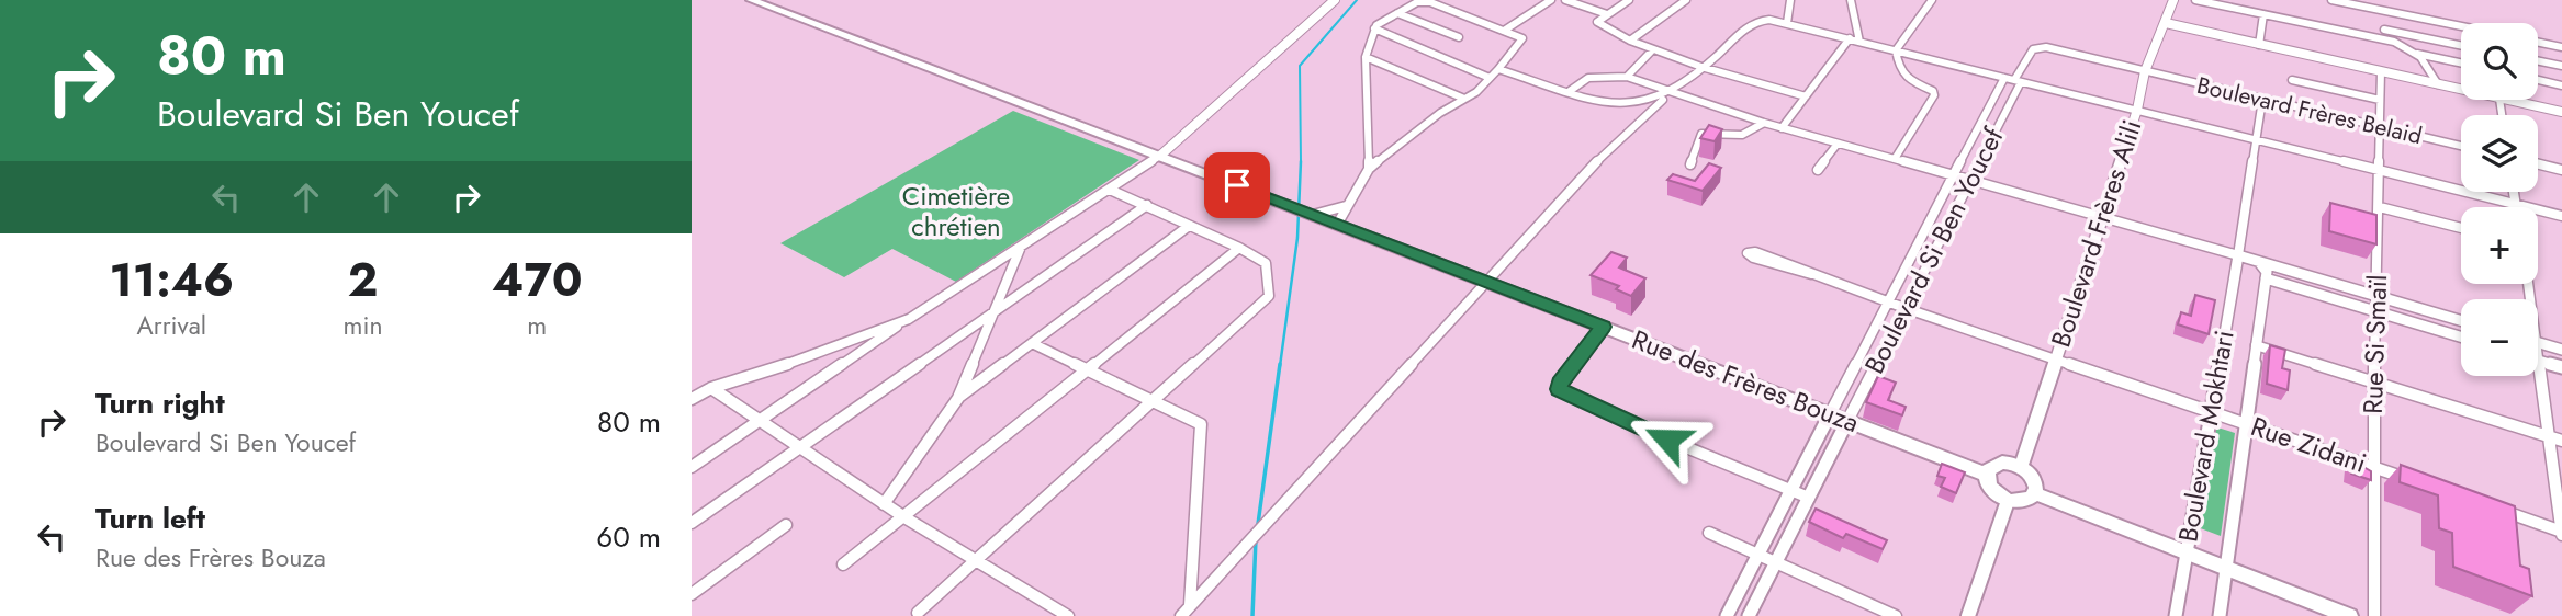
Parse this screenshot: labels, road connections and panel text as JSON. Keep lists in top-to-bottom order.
{
  "streets": {
    "main road": ["Boulevard Frères Alili", "Rue des Frères Bouza"],
    "street": [
      "Boulevard Frères Belaid",
      "Boulevard Si Ben Youcef",
      "Rue Si Smaïl",
      "Boulevard Mokhtari",
      "Rue Zidani"
    ]
  },
  "crossings": [
    ["Boulevard Frères Belaid", "Boulevard Frères Alili"],
    ["Boulevard Frères Belaid", "Boulevard Si Ben Youcef"],
    ["Boulevard Frères Belaid", "Rue Si Smaïl"],
    ["Boulevard Frères Alili", "Rue des Frères Bouza"],
    ["Boulevard Frères Alili", "Rue Zidani"],
    ["Boulevard Si Ben Youcef", "Rue des Frères Bouza"],
    ["Boulevard Si Ben Youcef", "Rue Zidani"],
    ["Rue Si Smaïl", "Rue Zidani"],
    ["Boulevard Mokhtari", "Rue Zidani"]
  ],
  "parks": ["Cimetière chrétien"],
  "page": {
    "turn": ["80 m", "Boulevard Si Ben Youcef"],
    "map_buttons": ["+", "−"],
    "eta": [
      "11:46",
      "Arrival",
      "2",
      "min",
      "470",
      "m"
    ],
    "list": [
      {
        "name": "Turn right",
        "note": "Boulevard Si Ben Youcef",
        "value": "80 m"
      },
      {
        "name": "Turn left",
        "note": "Rue des Frères Bouza",
        "value": "60 m"
      }
    ]
  }
}
